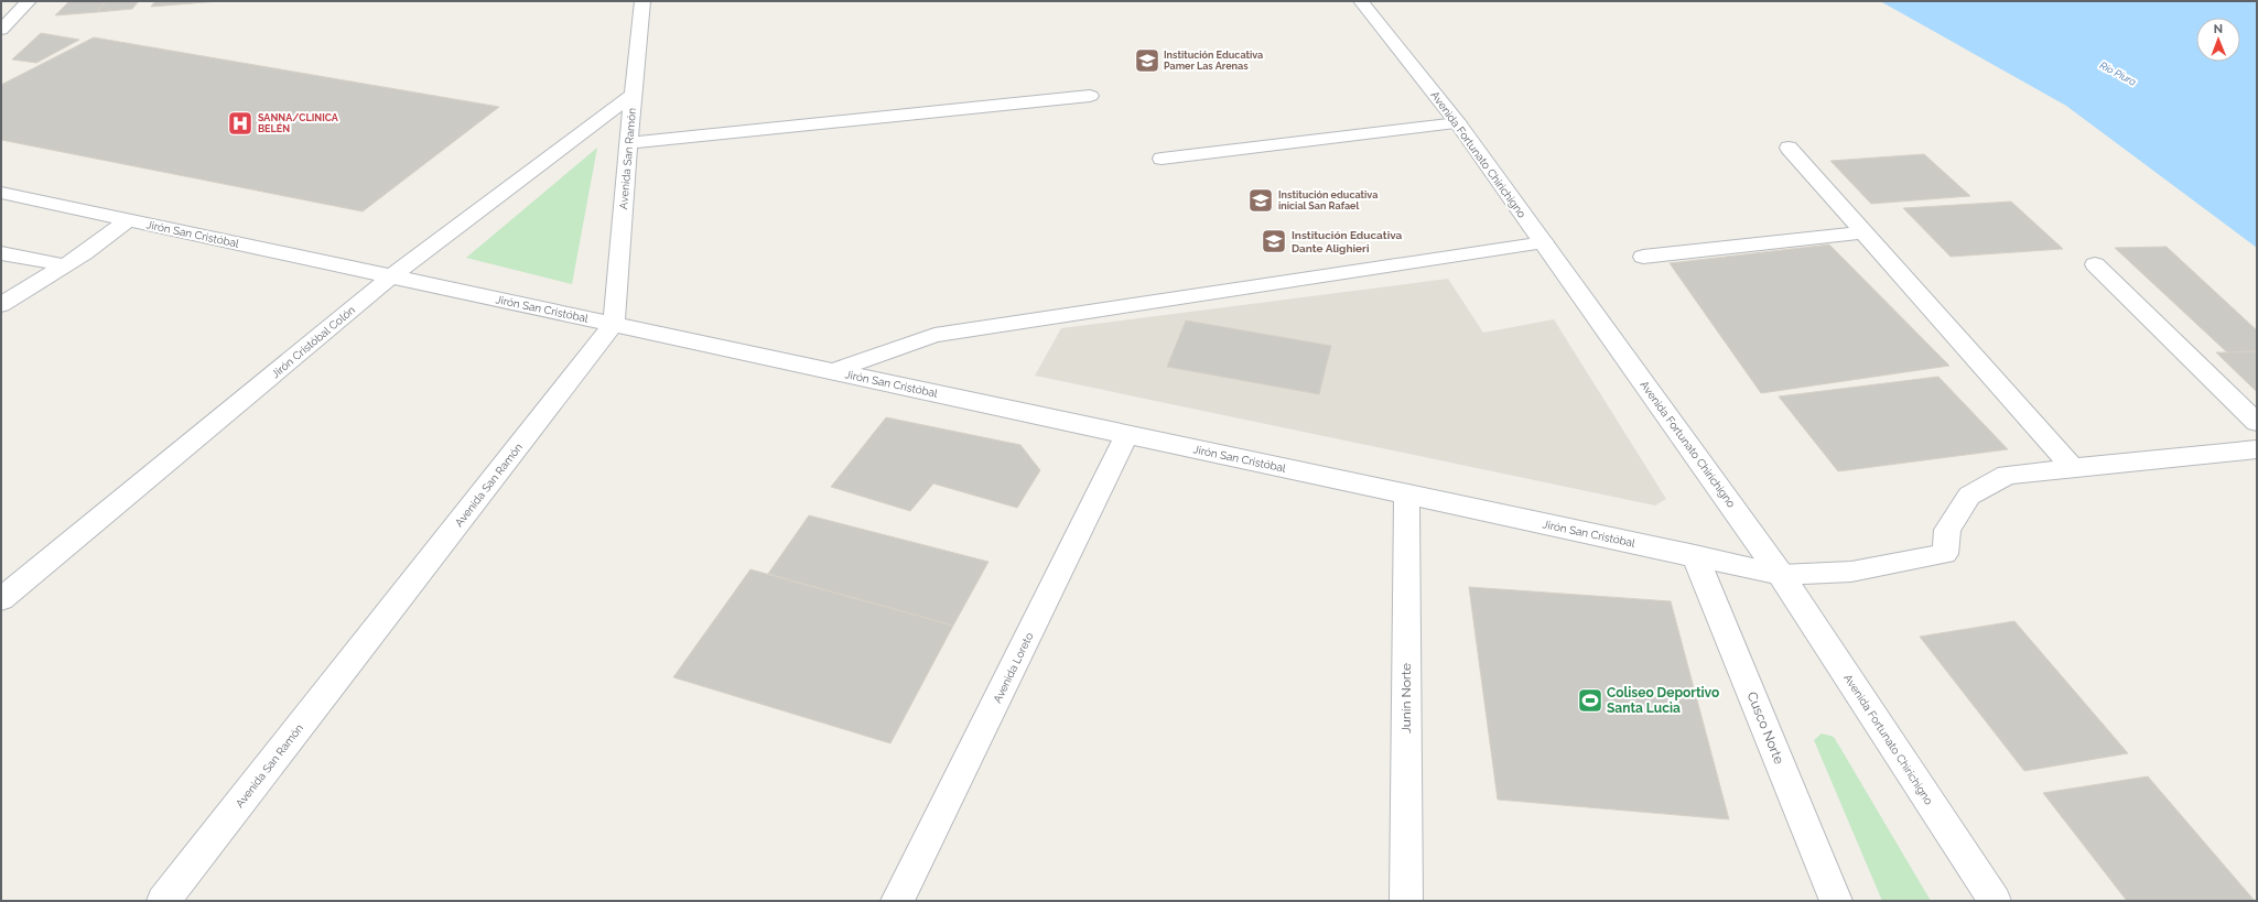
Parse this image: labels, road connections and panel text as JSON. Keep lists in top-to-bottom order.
{
  "streets": {
    "street": [
      "Avenida Fortunato Chirichigno",
      "Avenida San Ramón",
      "Jirón San Cristóbal",
      "Jirón Cristóbal Colón",
      "Avenida Loreto",
      "Junín Norte",
      "Cusco Norte"
    ]
  },
  "crossings": [
    ["Avenida Fortunato Chirichigno", "Jirón San Cristóbal"],
    ["Avenida San Ramón", "Jirón San Cristóbal"],
    ["Avenida San Ramón", "Jirón Cristóbal Colón"],
    ["Jirón San Cristóbal", "Jirón Cristóbal Colón"],
    ["Jirón San Cristóbal", "Avenida Loreto"],
    ["Jirón San Cristóbal", "Junín Norte"],
    ["Jirón San Cristóbal", "Cusco Norte"]
  ],
  "water": ["Río Piura"],
  "places": {
    "school or university": ["Institución Educativa Pamer Las Arenas", "Institución educativa inicial San Rafael", "Institución Educativa Dante Alighieri"],
    "hospital": ["SANNA/CLINICA BELÉN"],
    "sports": ["Coliseo Deportivo Santa Lucìa"]
  },
  "north": "top"
}
